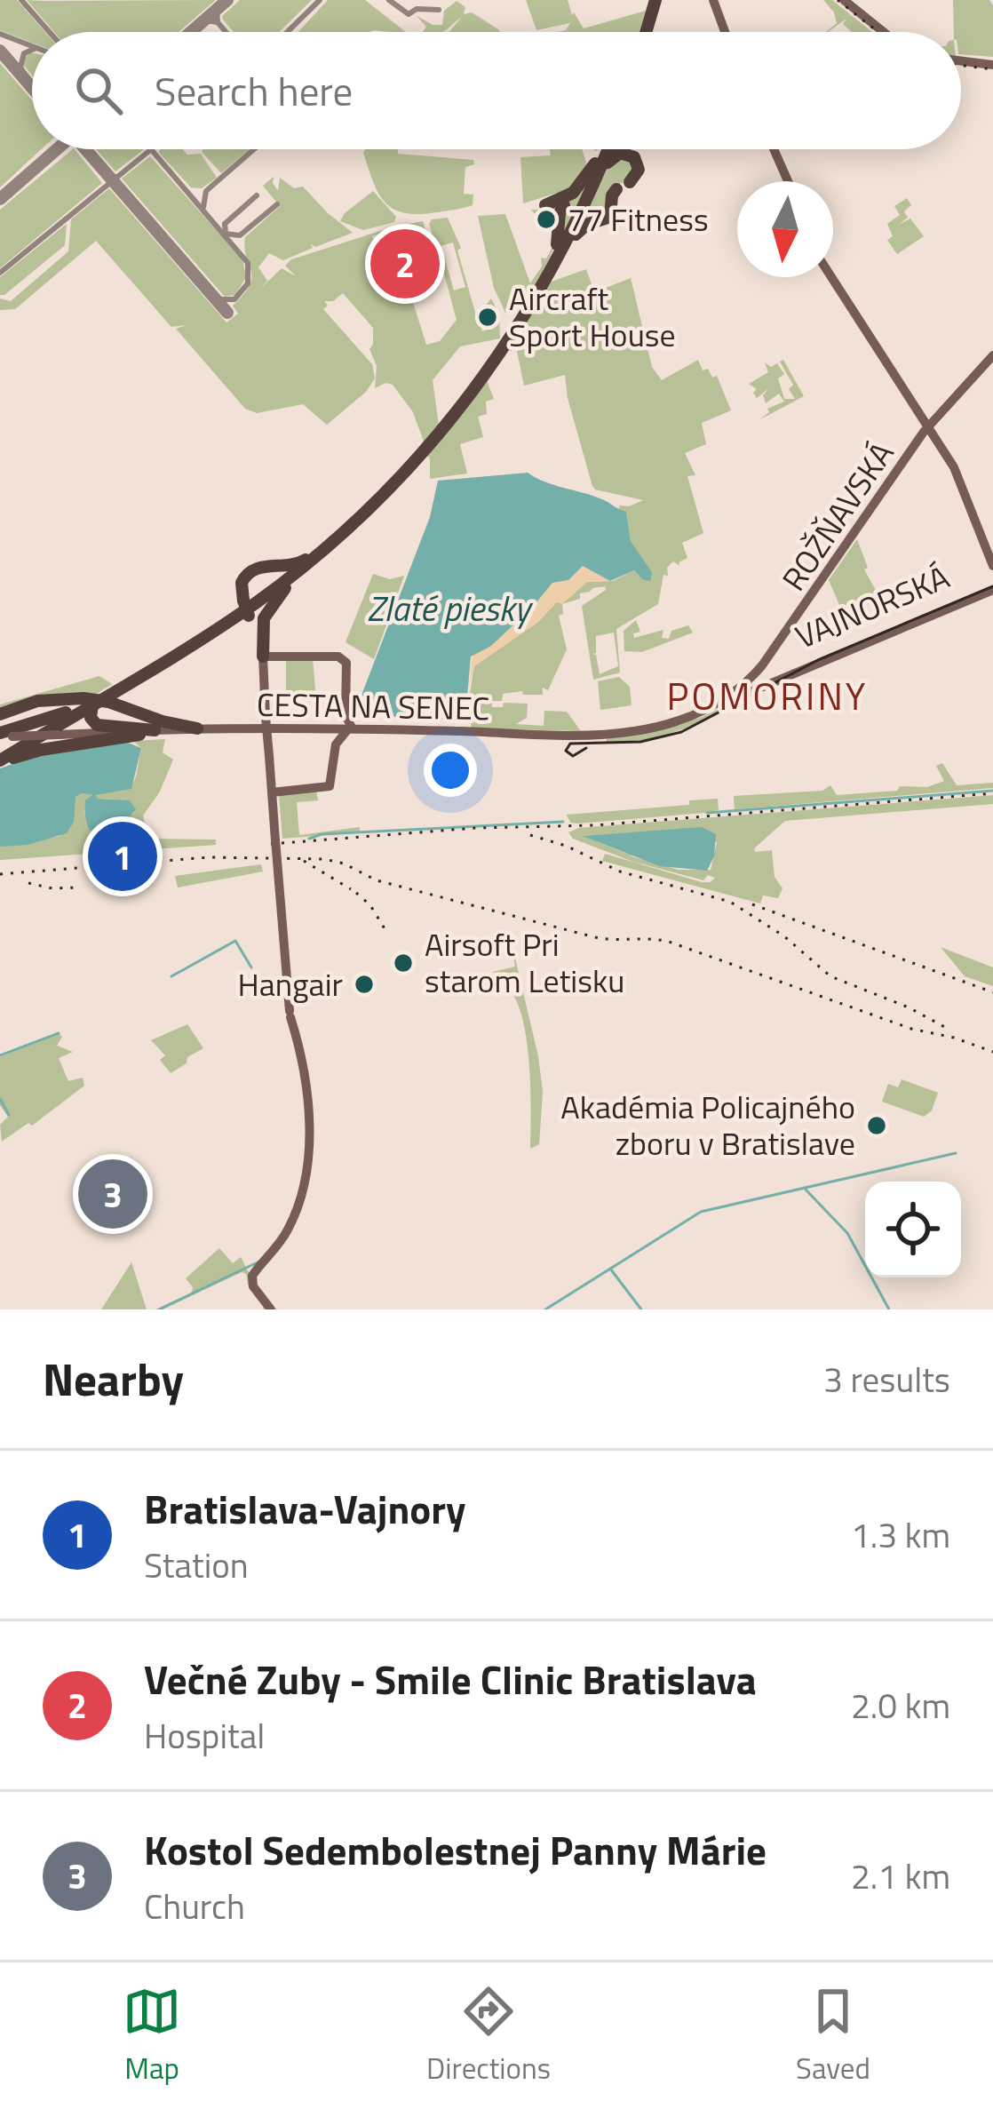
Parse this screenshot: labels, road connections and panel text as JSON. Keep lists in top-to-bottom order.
{
  "streets": {
    "main road": ["ROŽŇAVSKÁ", "VAJNORSKÁ", "CESTA NA SENEC"]
  },
  "crossings": [
    ["ROŽŇAVSKÁ", "VAJNORSKÁ"],
    ["ROŽŇAVSKÁ", "CESTA NA SENEC"]
  ],
  "districts": ["POMORINY"],
  "water": ["Zlaté piesky"],
  "places": [
    "77 Fitness",
    "Aircraft Sport House",
    "Airsoft Pri starom Letisku",
    "Hangair",
    "Akadémia Policajného zboru v Bratislave"
  ],
  "north": "bottom",
  "page": {
    "search": "Search here",
    "pins": ["2", "1", "3"],
    "heading": ["Nearby", "3 results"],
    "list": [
      {
        "mark": "1",
        "name": "Bratislava-Vajnory",
        "note": "Station",
        "value": "1.3 km"
      },
      {
        "mark": "2",
        "name": "Večné Zuby - Smile Clinic Bratislava",
        "note": "Hospital",
        "value": "2.0 km"
      },
      {
        "mark": "3",
        "name": "Kostol Sedembolestnej Panny Márie",
        "note": "Church",
        "value": "2.1 km"
      }
    ],
    "nav": ["Map", "Directions", "Saved"]
  }
}
